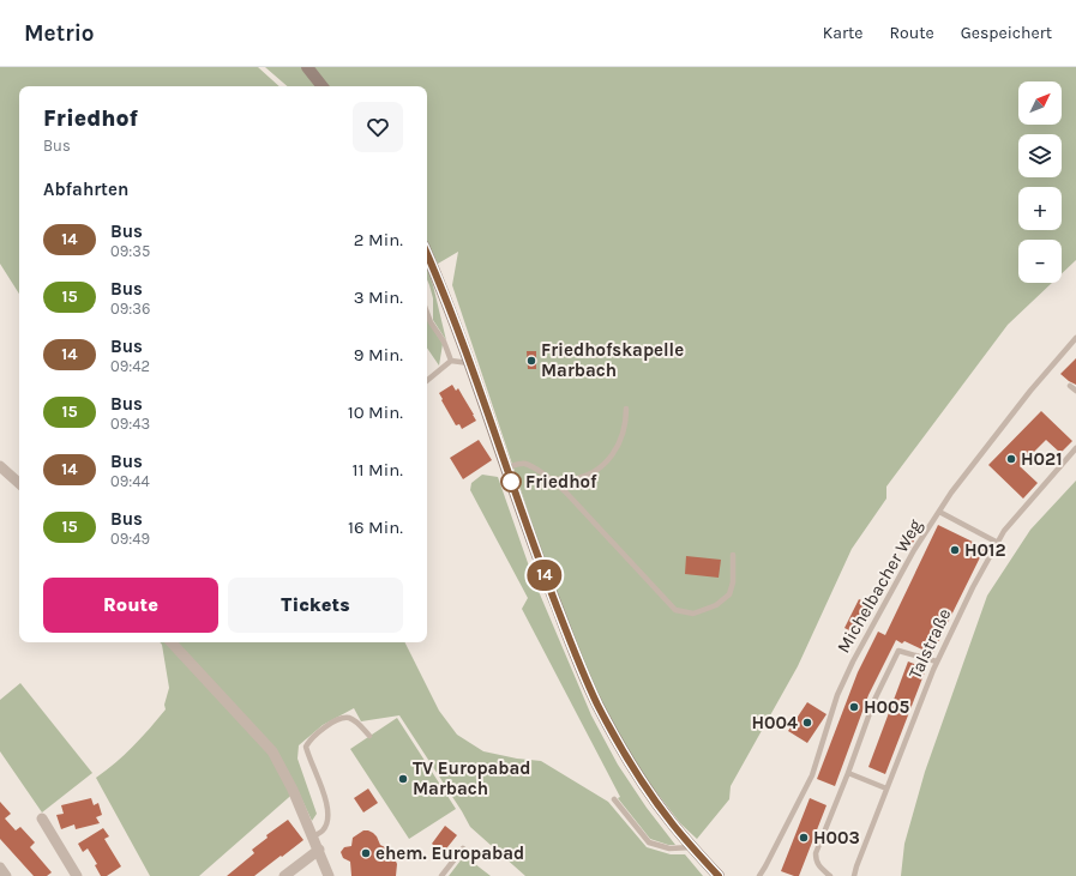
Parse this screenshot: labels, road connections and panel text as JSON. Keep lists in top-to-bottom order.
{
  "streets": {
    "lane": ["Michelbacher Weg", "Talstraße"]
  },
  "places": [
    "Friedhofskapelle Marbach",
    "H021",
    "Friedhof",
    "H012",
    "H005",
    "H004",
    "TV Europabad Marbach",
    "H003",
    "ehem. Europabad"
  ],
  "lines": ["bus line 14"],
  "north": "top right",
  "page": {
    "header": "Metrio",
    "nav": ["Karte", "Route", "Gespeichert"],
    "on_map": "14",
    "map_buttons": ["+", "−"],
    "heading": [
      ["Friedhof", "Bus"],
      "Abfahrten"
    ],
    "list": [
      {
        "mark": "14",
        "name": "Bus",
        "note": "09:35",
        "value": "2 Min."
      },
      {
        "mark": "15",
        "name": "Bus",
        "note": "09:36",
        "value": "3 Min."
      },
      {
        "mark": "14",
        "name": "Bus",
        "note": "09:42",
        "value": "9 Min."
      },
      {
        "mark": "15",
        "name": "Bus",
        "note": "09:43",
        "value": "10 Min."
      },
      {
        "mark": "14",
        "name": "Bus",
        "note": "09:44",
        "value": "11 Min."
      },
      {
        "mark": "15",
        "name": "Bus",
        "note": "09:49",
        "value": "16 Min."
      }
    ],
    "buttons": ["Route", "Tickets"]
  }
}
